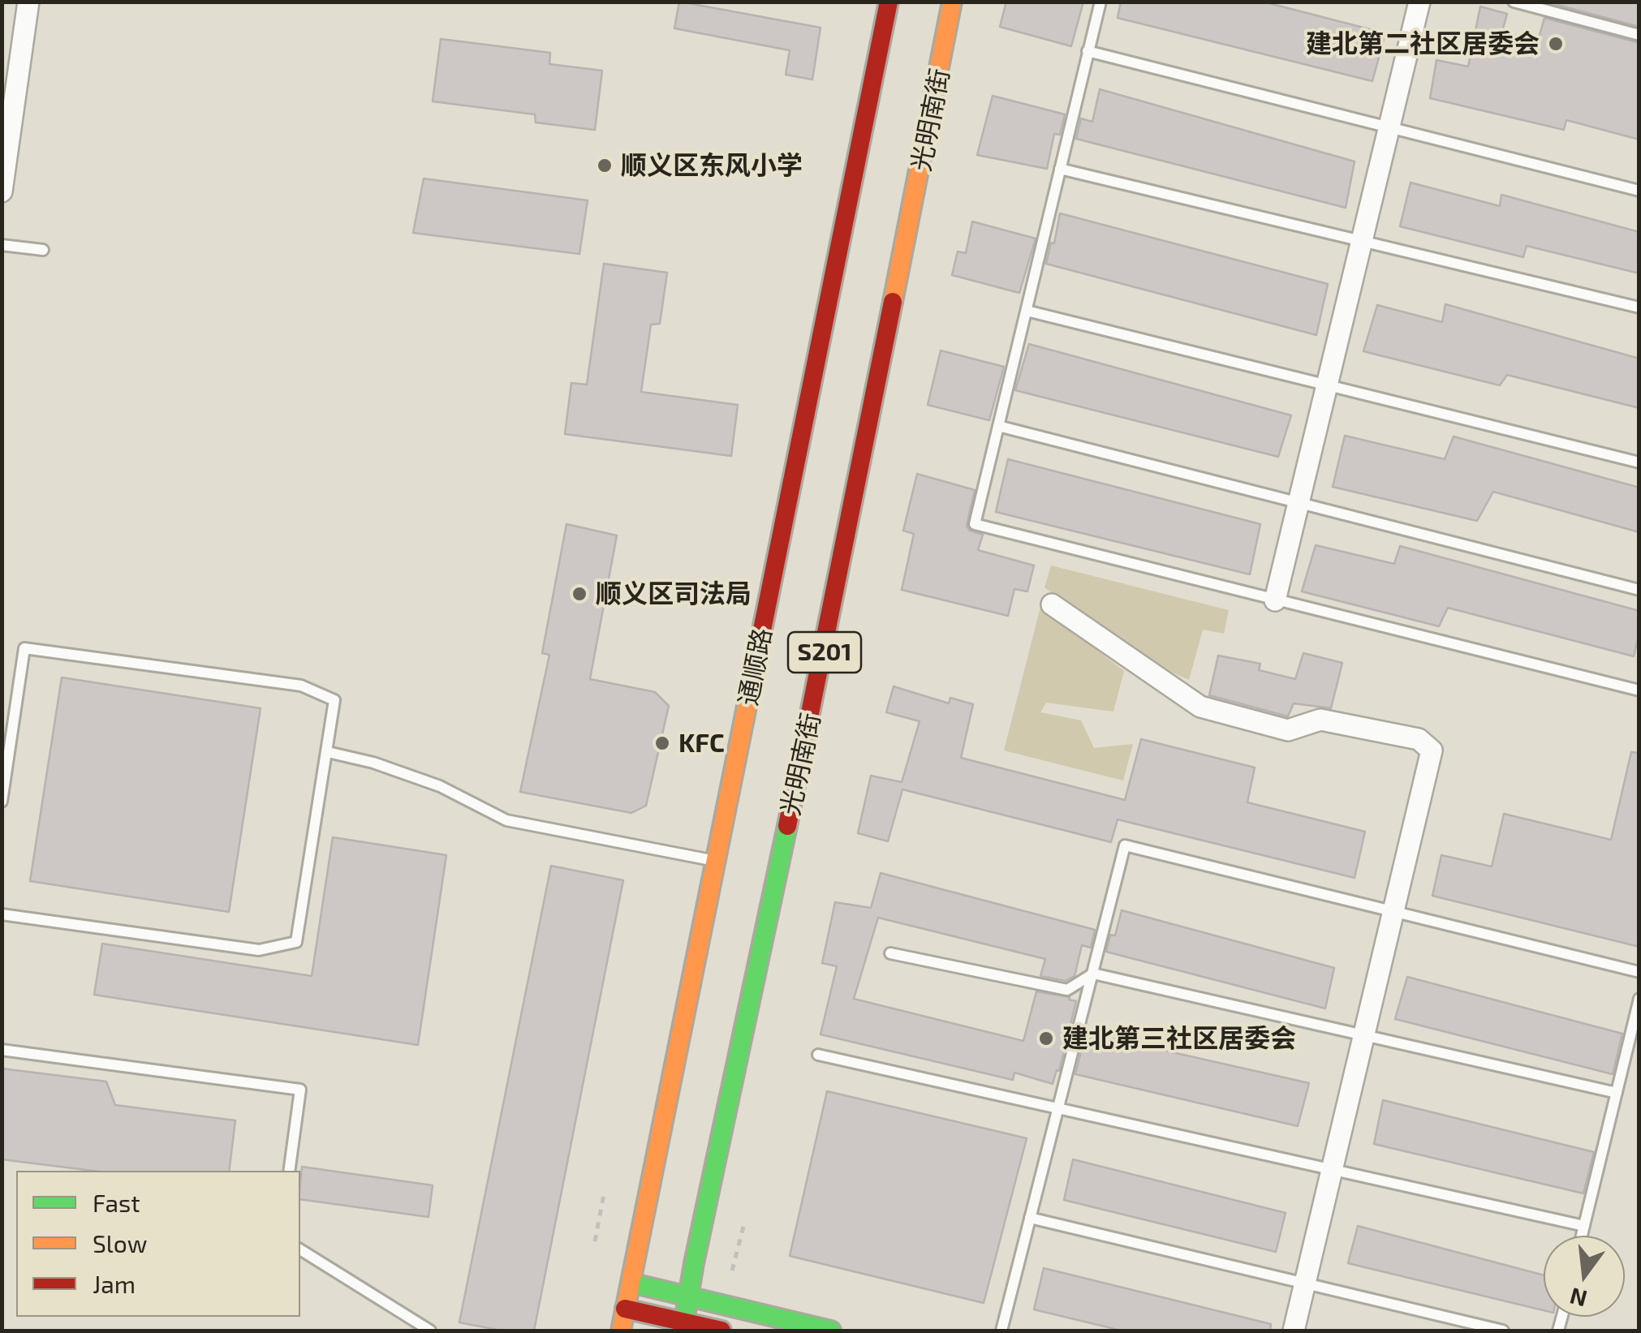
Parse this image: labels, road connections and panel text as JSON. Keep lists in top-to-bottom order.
{
  "streets": {
    "main road": ["光明南街", "S201", "通顺路"]
  },
  "places": [
    "建北第二社区居委会",
    "顺义区东风小学",
    "顺义区司法局",
    "KFC",
    "建北第三社区居委会"
  ],
  "legend": ["Fast", "Slow", "Jam"],
  "north": "bottom"
}
